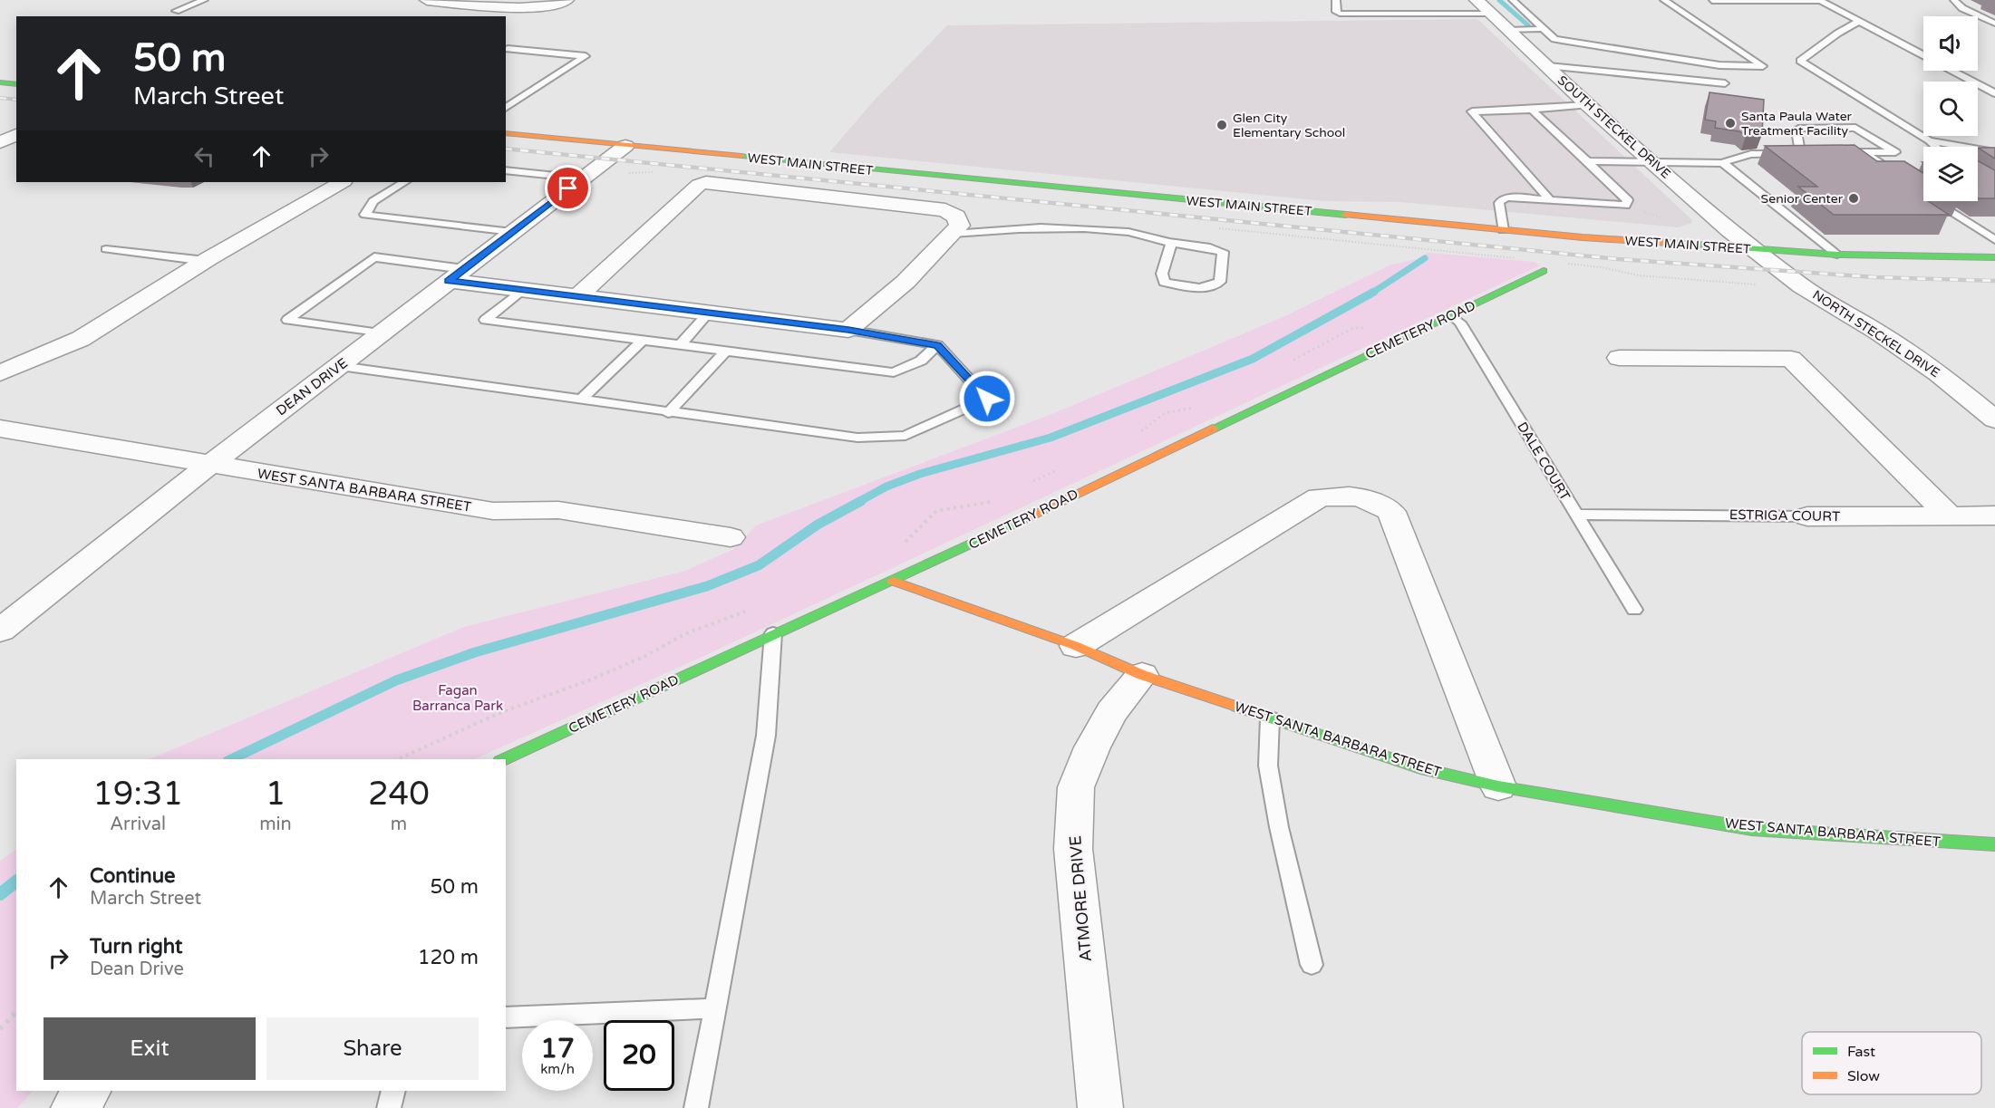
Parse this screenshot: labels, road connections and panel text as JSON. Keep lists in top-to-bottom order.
{
  "streets": {
    "street": [
      "SOUTH STECKEL DRIVE",
      "WEST MAIN STREET",
      "CEMETERY ROAD",
      "NORTH STECKEL DRIVE",
      "DEAN DRIVE",
      "WEST SANTA BARBARA STREET",
      "ESTRIGA COURT",
      "ATMORE DRIVE"
    ],
    "lane": ["DALE COURT"]
  },
  "crossings": [
    ["SOUTH STECKEL DRIVE", "WEST MAIN STREET"],
    ["SOUTH STECKEL DRIVE", "NORTH STECKEL DRIVE"],
    ["WEST MAIN STREET", "NORTH STECKEL DRIVE"],
    ["WEST MAIN STREET", "DEAN DRIVE"],
    ["CEMETERY ROAD", "DALE COURT"],
    ["CEMETERY ROAD", "WEST SANTA BARBARA STREET"],
    ["DEAN DRIVE", "WEST SANTA BARBARA STREET"],
    ["DALE COURT", "ESTRIGA COURT"],
    ["WEST SANTA BARBARA STREET", "ATMORE DRIVE"]
  ],
  "parks": ["Fagan Barranca Park"],
  "places": ["Santa Paula Water Treatment Facility", "Glen City Elementary School", "Senior Center"],
  "legend": ["Fast", "Slow"],
  "page": {
    "turn": ["50 m", "March Street"],
    "eta": [
      "19:31",
      "Arrival",
      "1",
      "min",
      "240",
      "m"
    ],
    "list": [
      {
        "name": "Continue",
        "note": "March Street",
        "value": "50 m"
      },
      {
        "name": "Turn right",
        "note": "Dean Drive",
        "value": "120 m"
      }
    ],
    "buttons": ["Exit", "Share"],
    "speed": "17 km/h",
    "limit": "20"
  }
}
